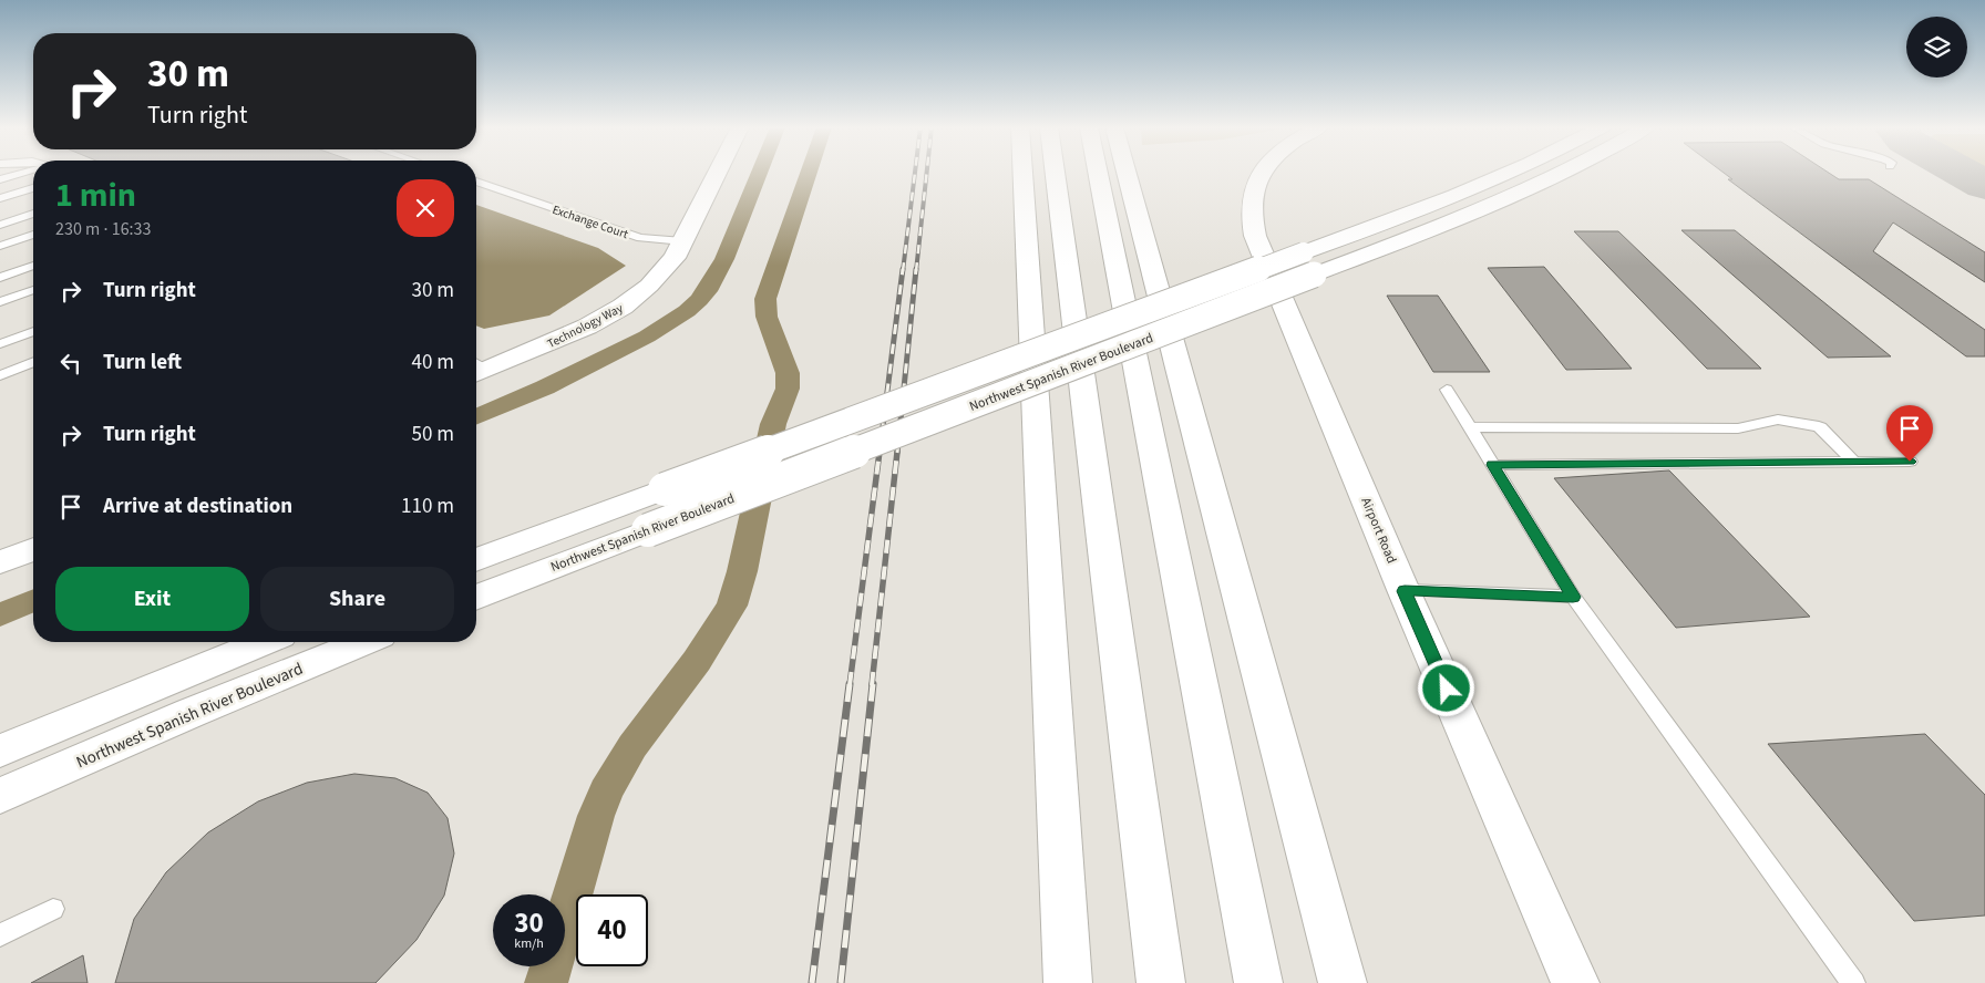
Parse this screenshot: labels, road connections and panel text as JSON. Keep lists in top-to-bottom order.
{
  "streets": {
    "main road": ["Technology Way", "Northwest Spanish River Boulevard", "Airport Road"],
    "lane": ["Exchange Court"]
  },
  "crossings": [
    ["Exchange Court", "Technology Way"]
  ],
  "page": {
    "turn": ["30 m", "Turn right"],
    "heading": ["1 min", "230 m · 16:33"],
    "list": [
      {
        "name": "Turn right",
        "value": "30 m"
      },
      {
        "name": "Turn left",
        "value": "40 m"
      },
      {
        "name": "Turn right",
        "value": "50 m"
      },
      {
        "name": "Arrive at destination",
        "value": "110 m"
      }
    ],
    "buttons": ["Exit", "Share"],
    "speed": "30 km/h",
    "limit": "40"
  }
}
